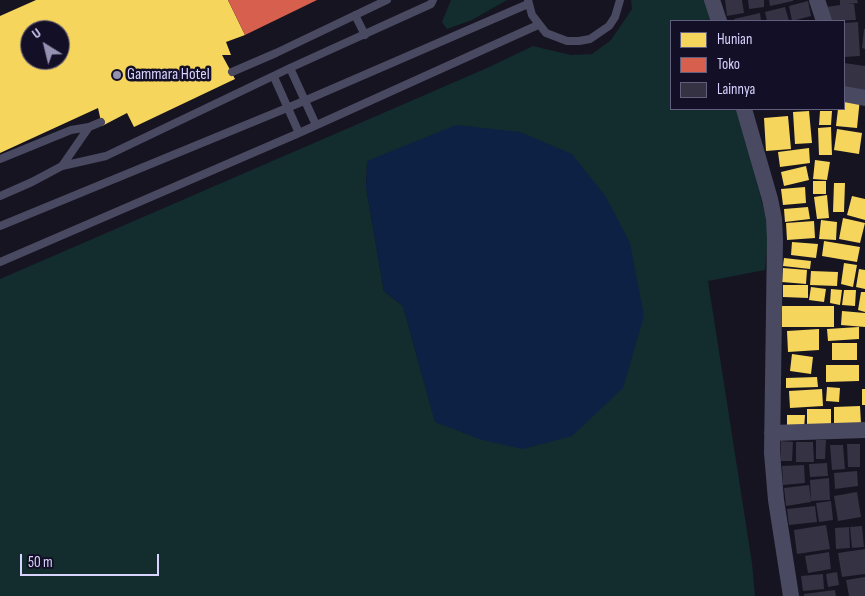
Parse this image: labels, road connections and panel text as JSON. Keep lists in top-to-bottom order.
{
  "places": ["Gammara Hotel"],
  "legend": ["Hunian", "Toko", "Lainnya"],
  "scale_bar": "50 m",
  "north": "top left"
}
